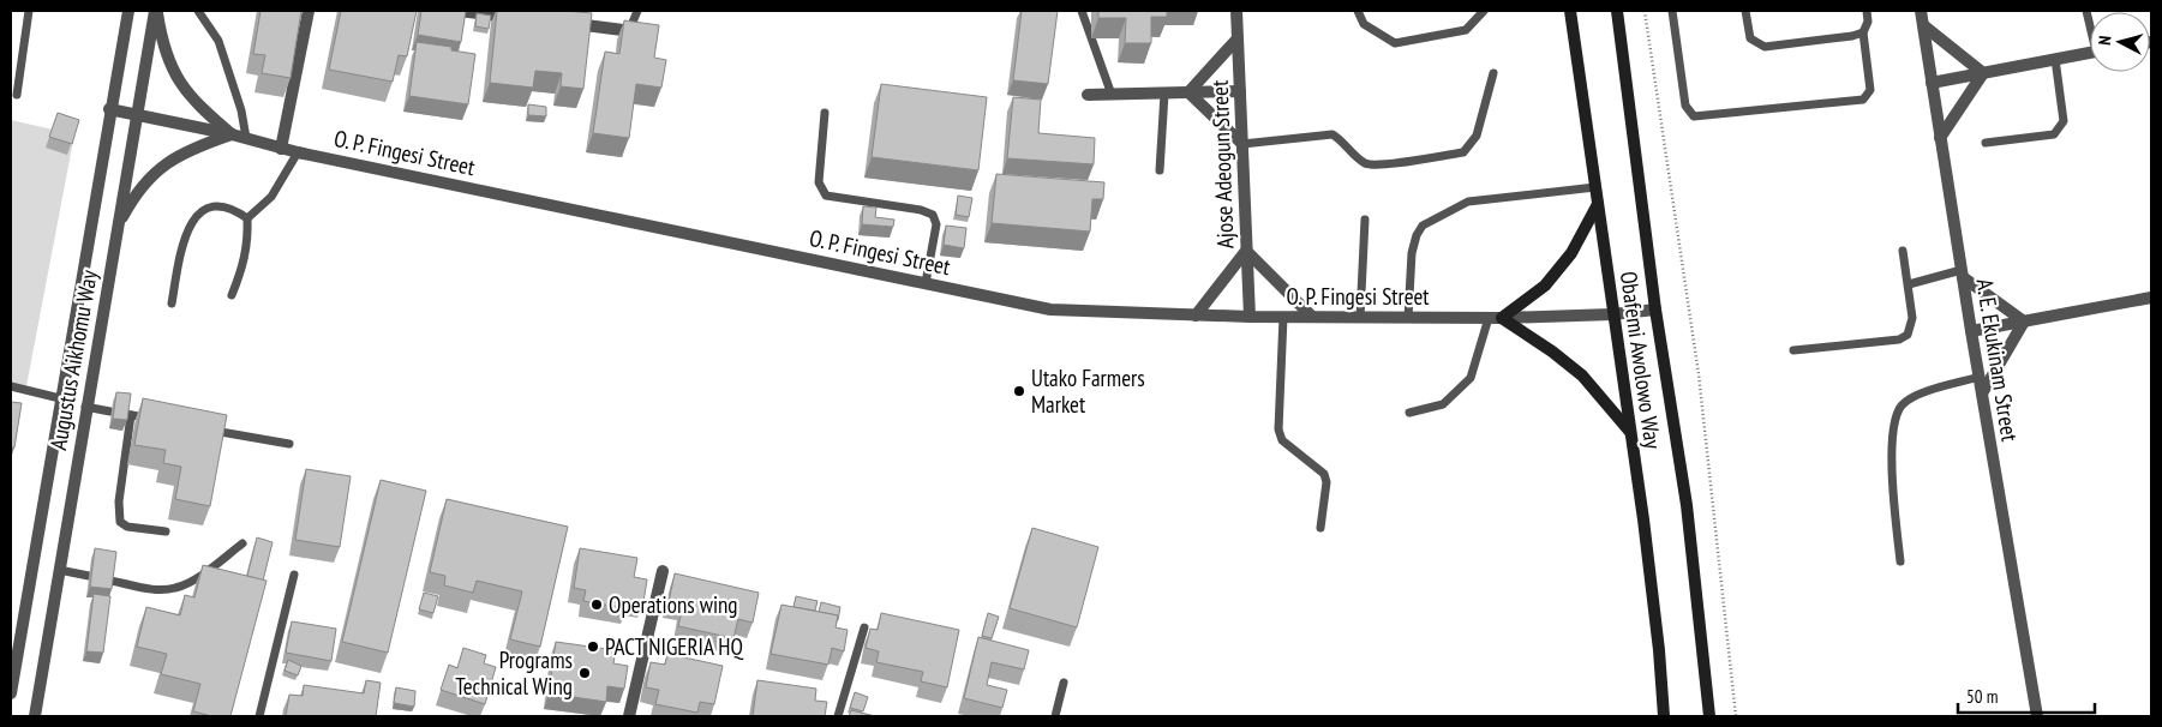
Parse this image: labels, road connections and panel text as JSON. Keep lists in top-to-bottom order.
{
  "streets": {
    "main road": ["Obafemi Awolowo Way"],
    "street": [
      "O. P. Fingesi Street",
      "Ajose Adeogun Street",
      "Augustus Aikhomu Way",
      "A. E. Ekukinam Street"
    ]
  },
  "crossings": [
    ["O. P. Fingesi Street", "Ajose Adeogun Street"],
    ["O. P. Fingesi Street", "Augustus Aikhomu Way"],
    ["O. P. Fingesi Street", "Obafemi Awolowo Way"]
  ],
  "places": [
    "Utako Farmers Market",
    "Operations wing",
    "PACT NIGERIA HQ",
    "Programs Technical Wing"
  ],
  "scale_bar": "50 m",
  "north": "left"
}
